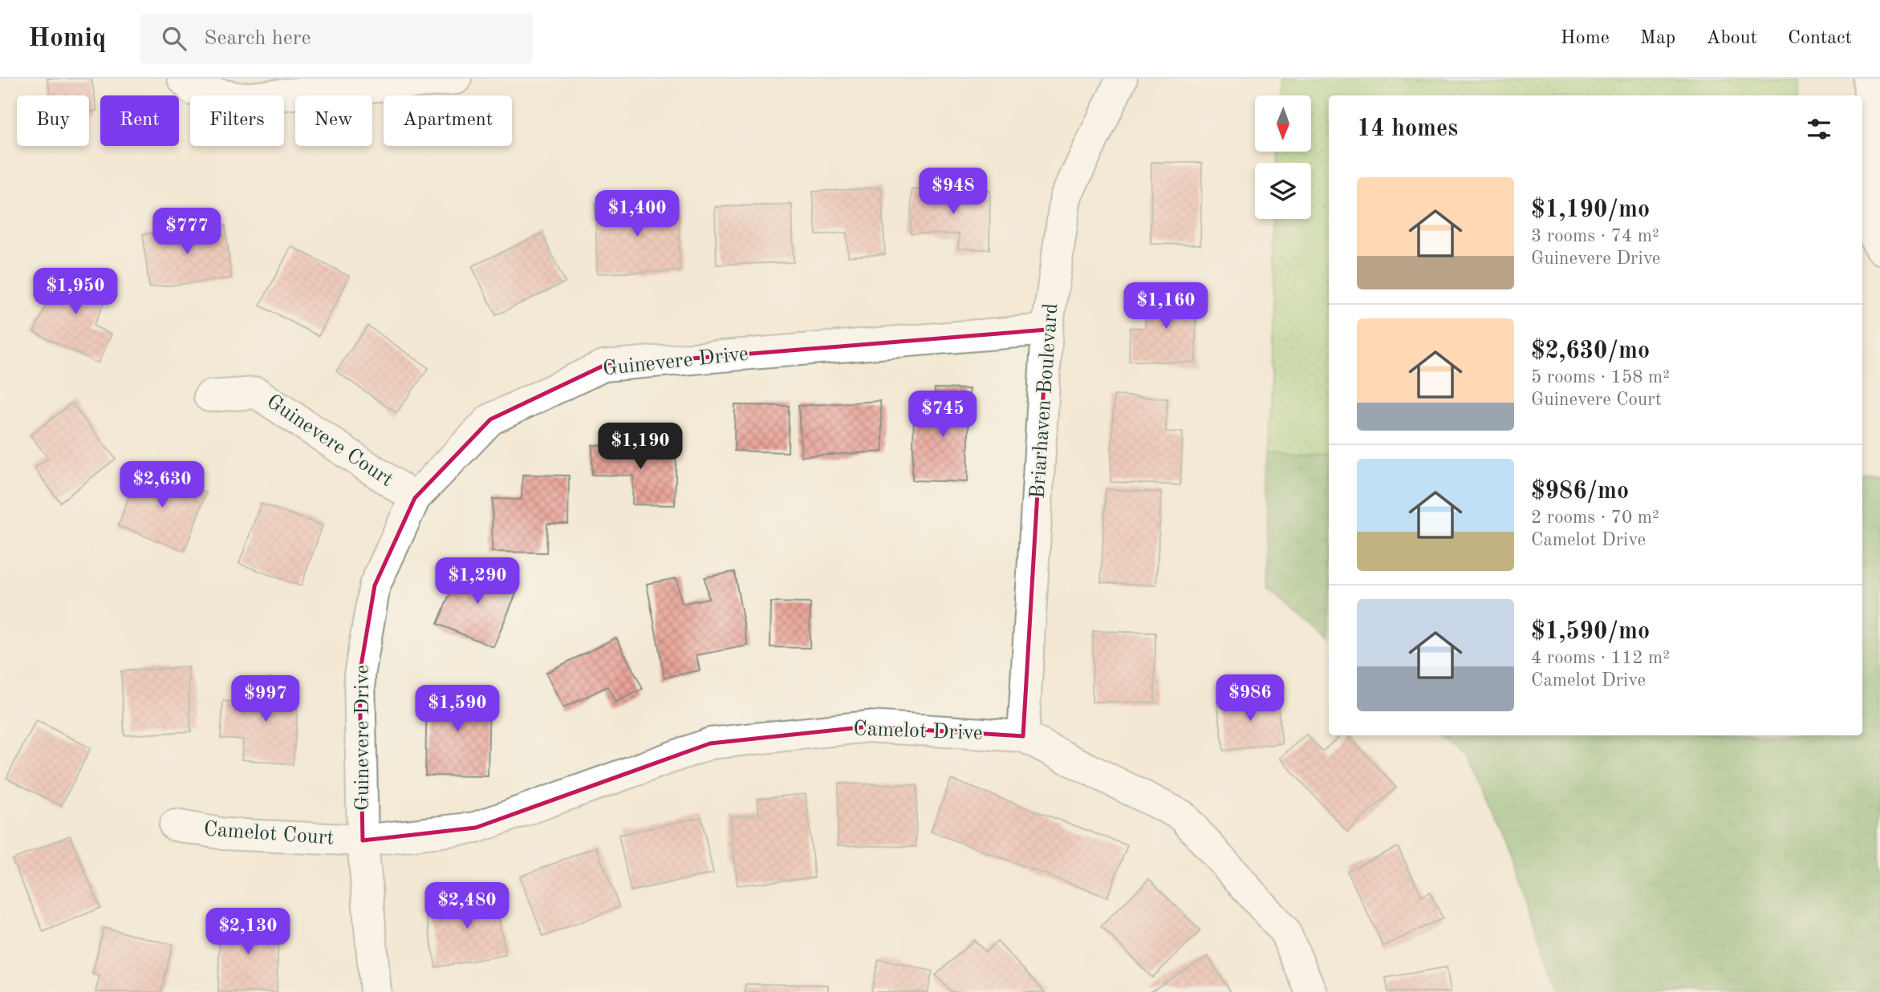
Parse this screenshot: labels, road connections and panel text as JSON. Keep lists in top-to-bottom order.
{
  "streets": {
    "street": [
      "Guinevere Drive",
      "Briarhaven Boulevard",
      "Guinevere Court",
      "Camelot Drive",
      "Camelot Court"
    ]
  },
  "crossings": [
    ["Guinevere Drive", "Briarhaven Boulevard"],
    ["Guinevere Drive", "Guinevere Court"],
    ["Guinevere Drive", "Camelot Drive"],
    ["Guinevere Drive", "Camelot Court"],
    ["Briarhaven Boulevard", "Camelot Drive"],
    ["Camelot Drive", "Camelot Court"]
  ],
  "north": "bottom",
  "page": {
    "header": "Homiq",
    "search": "Search here",
    "nav": [
      "Home",
      "Map",
      "About",
      "Contact"
    ],
    "chip": [
      "Buy",
      "Rent",
      "Filters",
      "New",
      "Apartment"
    ],
    "heading": "14 homes",
    "list": [
      {
        "name": "$1,190/mo",
        "note": "3 rooms · 74 m² · Guinevere Drive"
      },
      {
        "name": "$2,630/mo",
        "note": "5 rooms · 158 m² · Guinevere Court"
      },
      {
        "name": "$986/mo",
        "note": "2 rooms · 70 m² · Camelot Drive"
      },
      {
        "name": "$1,590/mo",
        "note": "4 rooms · 112 m² · Camelot Drive"
      }
    ],
    "price": [
      "$948",
      "$1,400",
      "$777",
      "$1,950",
      "$1,160",
      "$745",
      "$1,190",
      "$2,630",
      "$1,290",
      "$986",
      "$997",
      "$1,590",
      "$2,480",
      "$2,130"
    ]
  }
}
